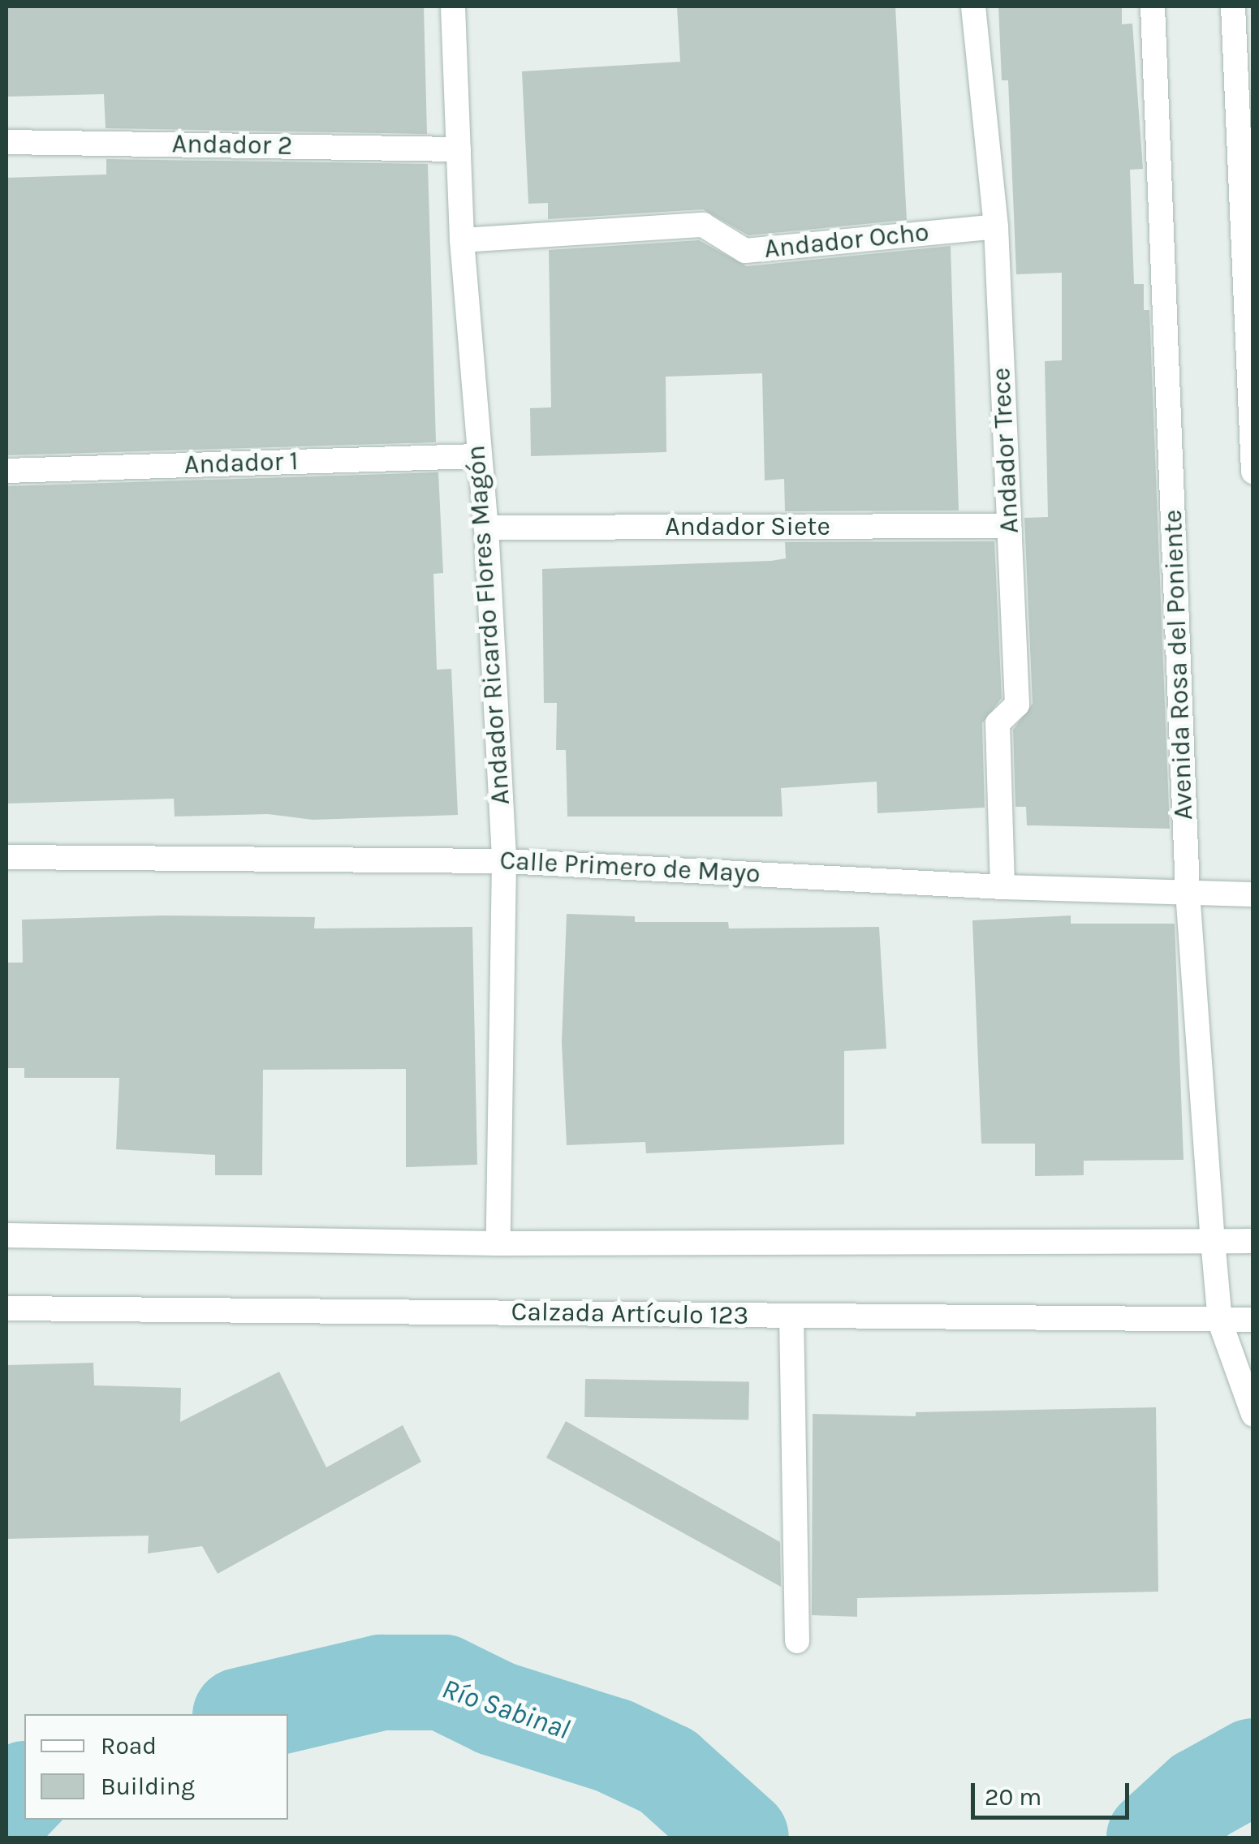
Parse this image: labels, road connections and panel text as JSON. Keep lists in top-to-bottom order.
{
  "streets": {
    "street": [
      "Andador 2",
      "Andador Ocho",
      "Andador Trece",
      "Andador 1",
      "Andador Siete",
      "Andador Ricardo Flores Magón",
      "Avenida Rosa del Poniente",
      "Calle Primero de Mayo",
      "Calzada Artículo 123"
    ]
  },
  "crossings": [
    ["Andador 2", "Andador Ricardo Flores Magón"],
    ["Andador Ocho", "Andador Trece"],
    ["Andador Ocho", "Andador Ricardo Flores Magón"],
    ["Andador Trece", "Andador Siete"],
    ["Andador Trece", "Calle Primero de Mayo"],
    ["Andador 1", "Andador Ricardo Flores Magón"],
    ["Andador Siete", "Andador Ricardo Flores Magón"],
    ["Andador Ricardo Flores Magón", "Calle Primero de Mayo"],
    ["Avenida Rosa del Poniente", "Calle Primero de Mayo"],
    ["Avenida Rosa del Poniente", "Calzada Artículo 123"]
  ],
  "water": ["Río Sabinal"],
  "legend": ["Road", "Building"],
  "scale_bar": "20 m"
}
